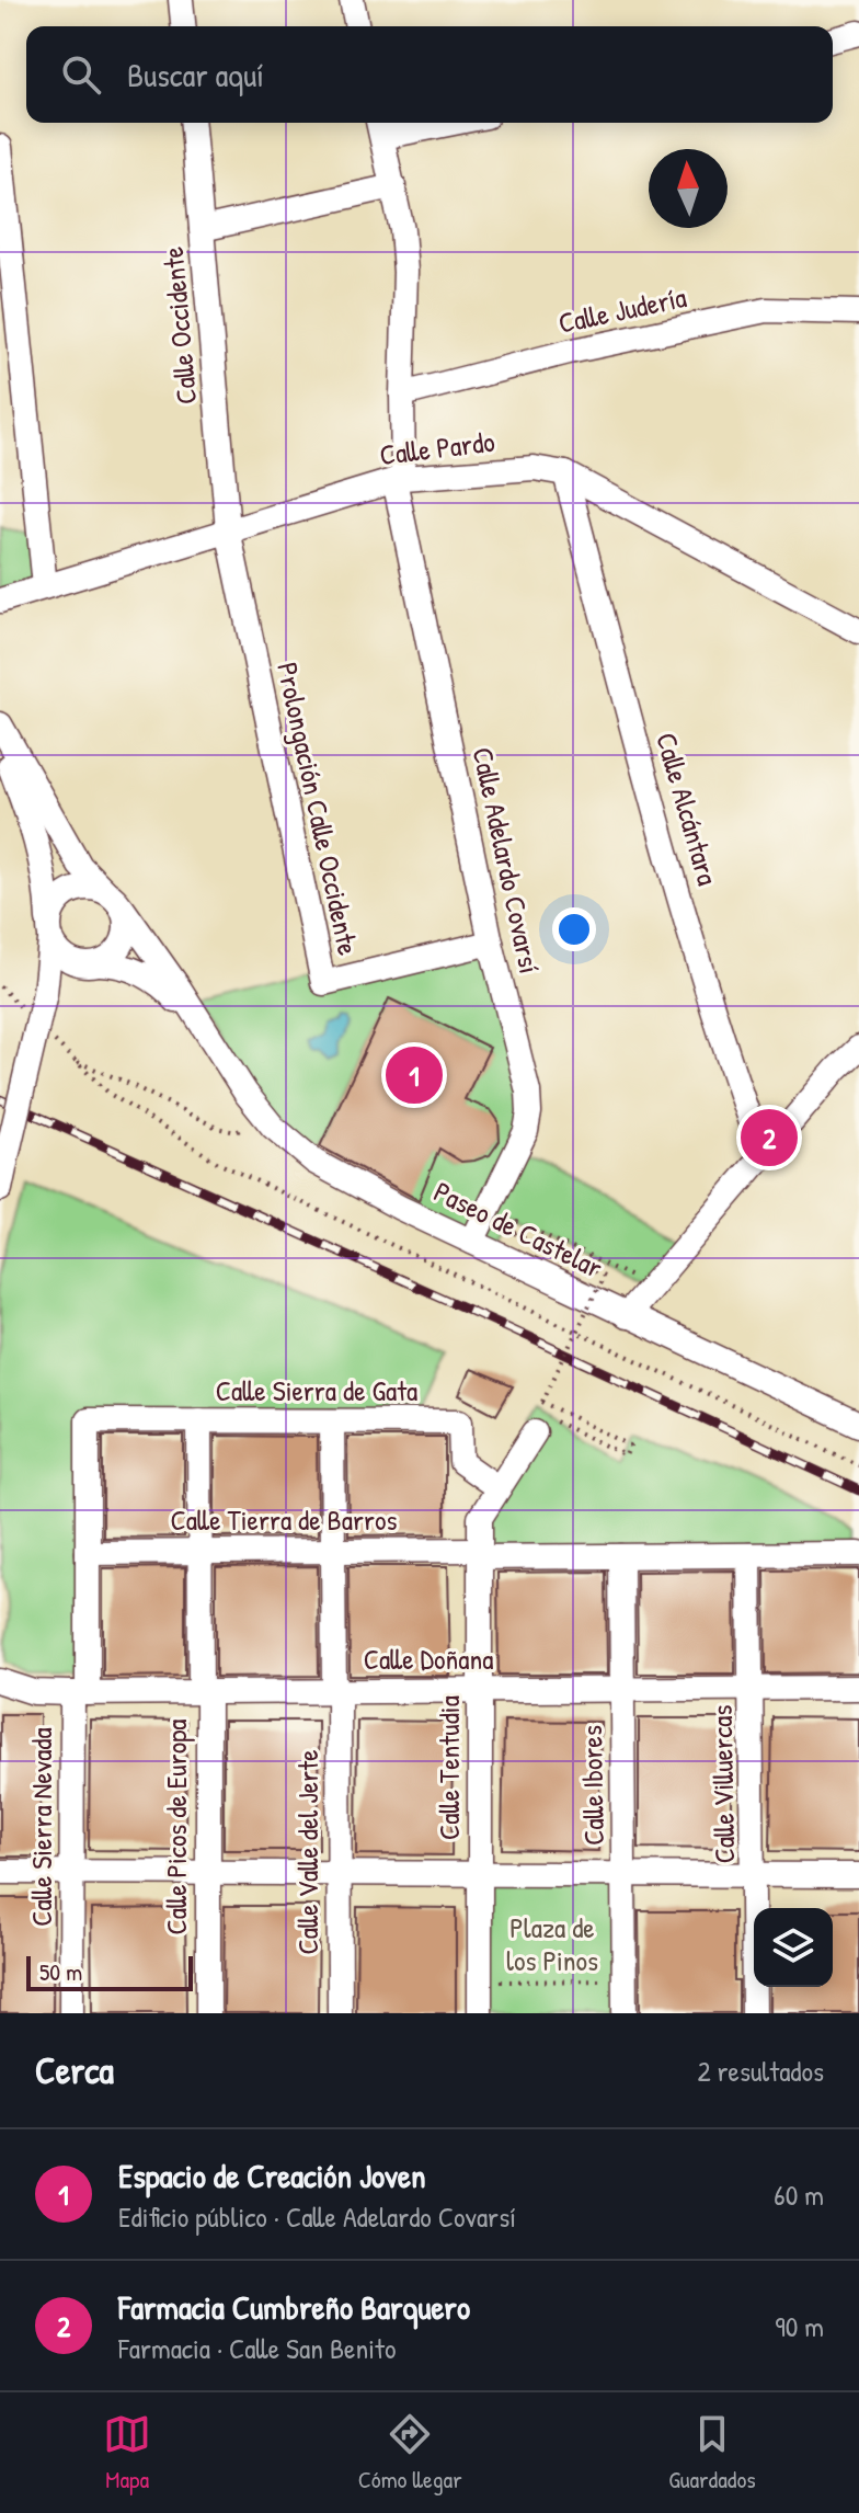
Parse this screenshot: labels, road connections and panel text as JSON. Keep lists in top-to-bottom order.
{
  "streets": {
    "street": [
      "Calle Judería",
      "Calle Occidente",
      "Calle Pardo",
      "Prolongación Calle Occidente",
      "Calle Alcántara",
      "Calle Adelardo Covarsí",
      "Paseo de Castelar",
      "Calle Sierra de Gata",
      "Calle Tierra de Barros",
      "Calle Doñana",
      "Calle Tentudia",
      "Calle Villuercas",
      "Calle Ibores",
      "Calle Sierra Nevada",
      "Calle Picos de Europa",
      "Calle Valle del Jerte"
    ]
  },
  "crossings": [
    ["Calle Judería", "Calle Adelardo Covarsí"],
    ["Calle Occidente", "Calle Pardo"],
    ["Calle Occidente", "Prolongación Calle Occidente"],
    ["Calle Pardo", "Prolongación Calle Occidente"],
    ["Calle Pardo", "Calle Alcántara"],
    ["Calle Pardo", "Calle Adelardo Covarsí"],
    ["Prolongación Calle Occidente", "Calle Adelardo Covarsí"],
    ["Calle Adelardo Covarsí", "Paseo de Castelar"],
    ["Calle Sierra de Gata", "Calle Tentudia"],
    ["Calle Sierra de Gata", "Calle Sierra Nevada"],
    ["Calle Sierra de Gata", "Calle Picos de Europa"],
    ["Calle Sierra de Gata", "Calle Valle del Jerte"],
    ["Calle Tierra de Barros", "Calle Tentudia"],
    ["Calle Tierra de Barros", "Calle Villuercas"],
    ["Calle Tierra de Barros", "Calle Ibores"],
    ["Calle Tierra de Barros", "Calle Sierra Nevada"],
    ["Calle Tierra de Barros", "Calle Picos de Europa"],
    ["Calle Tierra de Barros", "Calle Valle del Jerte"],
    ["Calle Doñana", "Calle Tentudia"],
    ["Calle Doñana", "Calle Villuercas"],
    ["Calle Doñana", "Calle Ibores"],
    ["Calle Doñana", "Calle Sierra Nevada"],
    ["Calle Doñana", "Calle Picos de Europa"],
    ["Calle Doñana", "Calle Valle del Jerte"]
  ],
  "parks": ["Plaza de los Pinos"],
  "scale_bar": "50 m",
  "north": "top",
  "page": {
    "search": "Buscar aquí",
    "pins": ["1", "2"],
    "scale": "50 m",
    "heading": ["Cerca", "2 resultados"],
    "list": [
      {
        "mark": "1",
        "name": "Espacio de Creación Joven",
        "note": "Edificio público · Calle Adelardo Covarsí",
        "value": "60 m"
      },
      {
        "mark": "2",
        "name": "Farmacia Cumbreño Barquero",
        "note": "Farmacia · Calle San Benito",
        "value": "90 m"
      }
    ],
    "nav": ["Mapa", "Cómo llegar", "Guardados"]
  }
}
